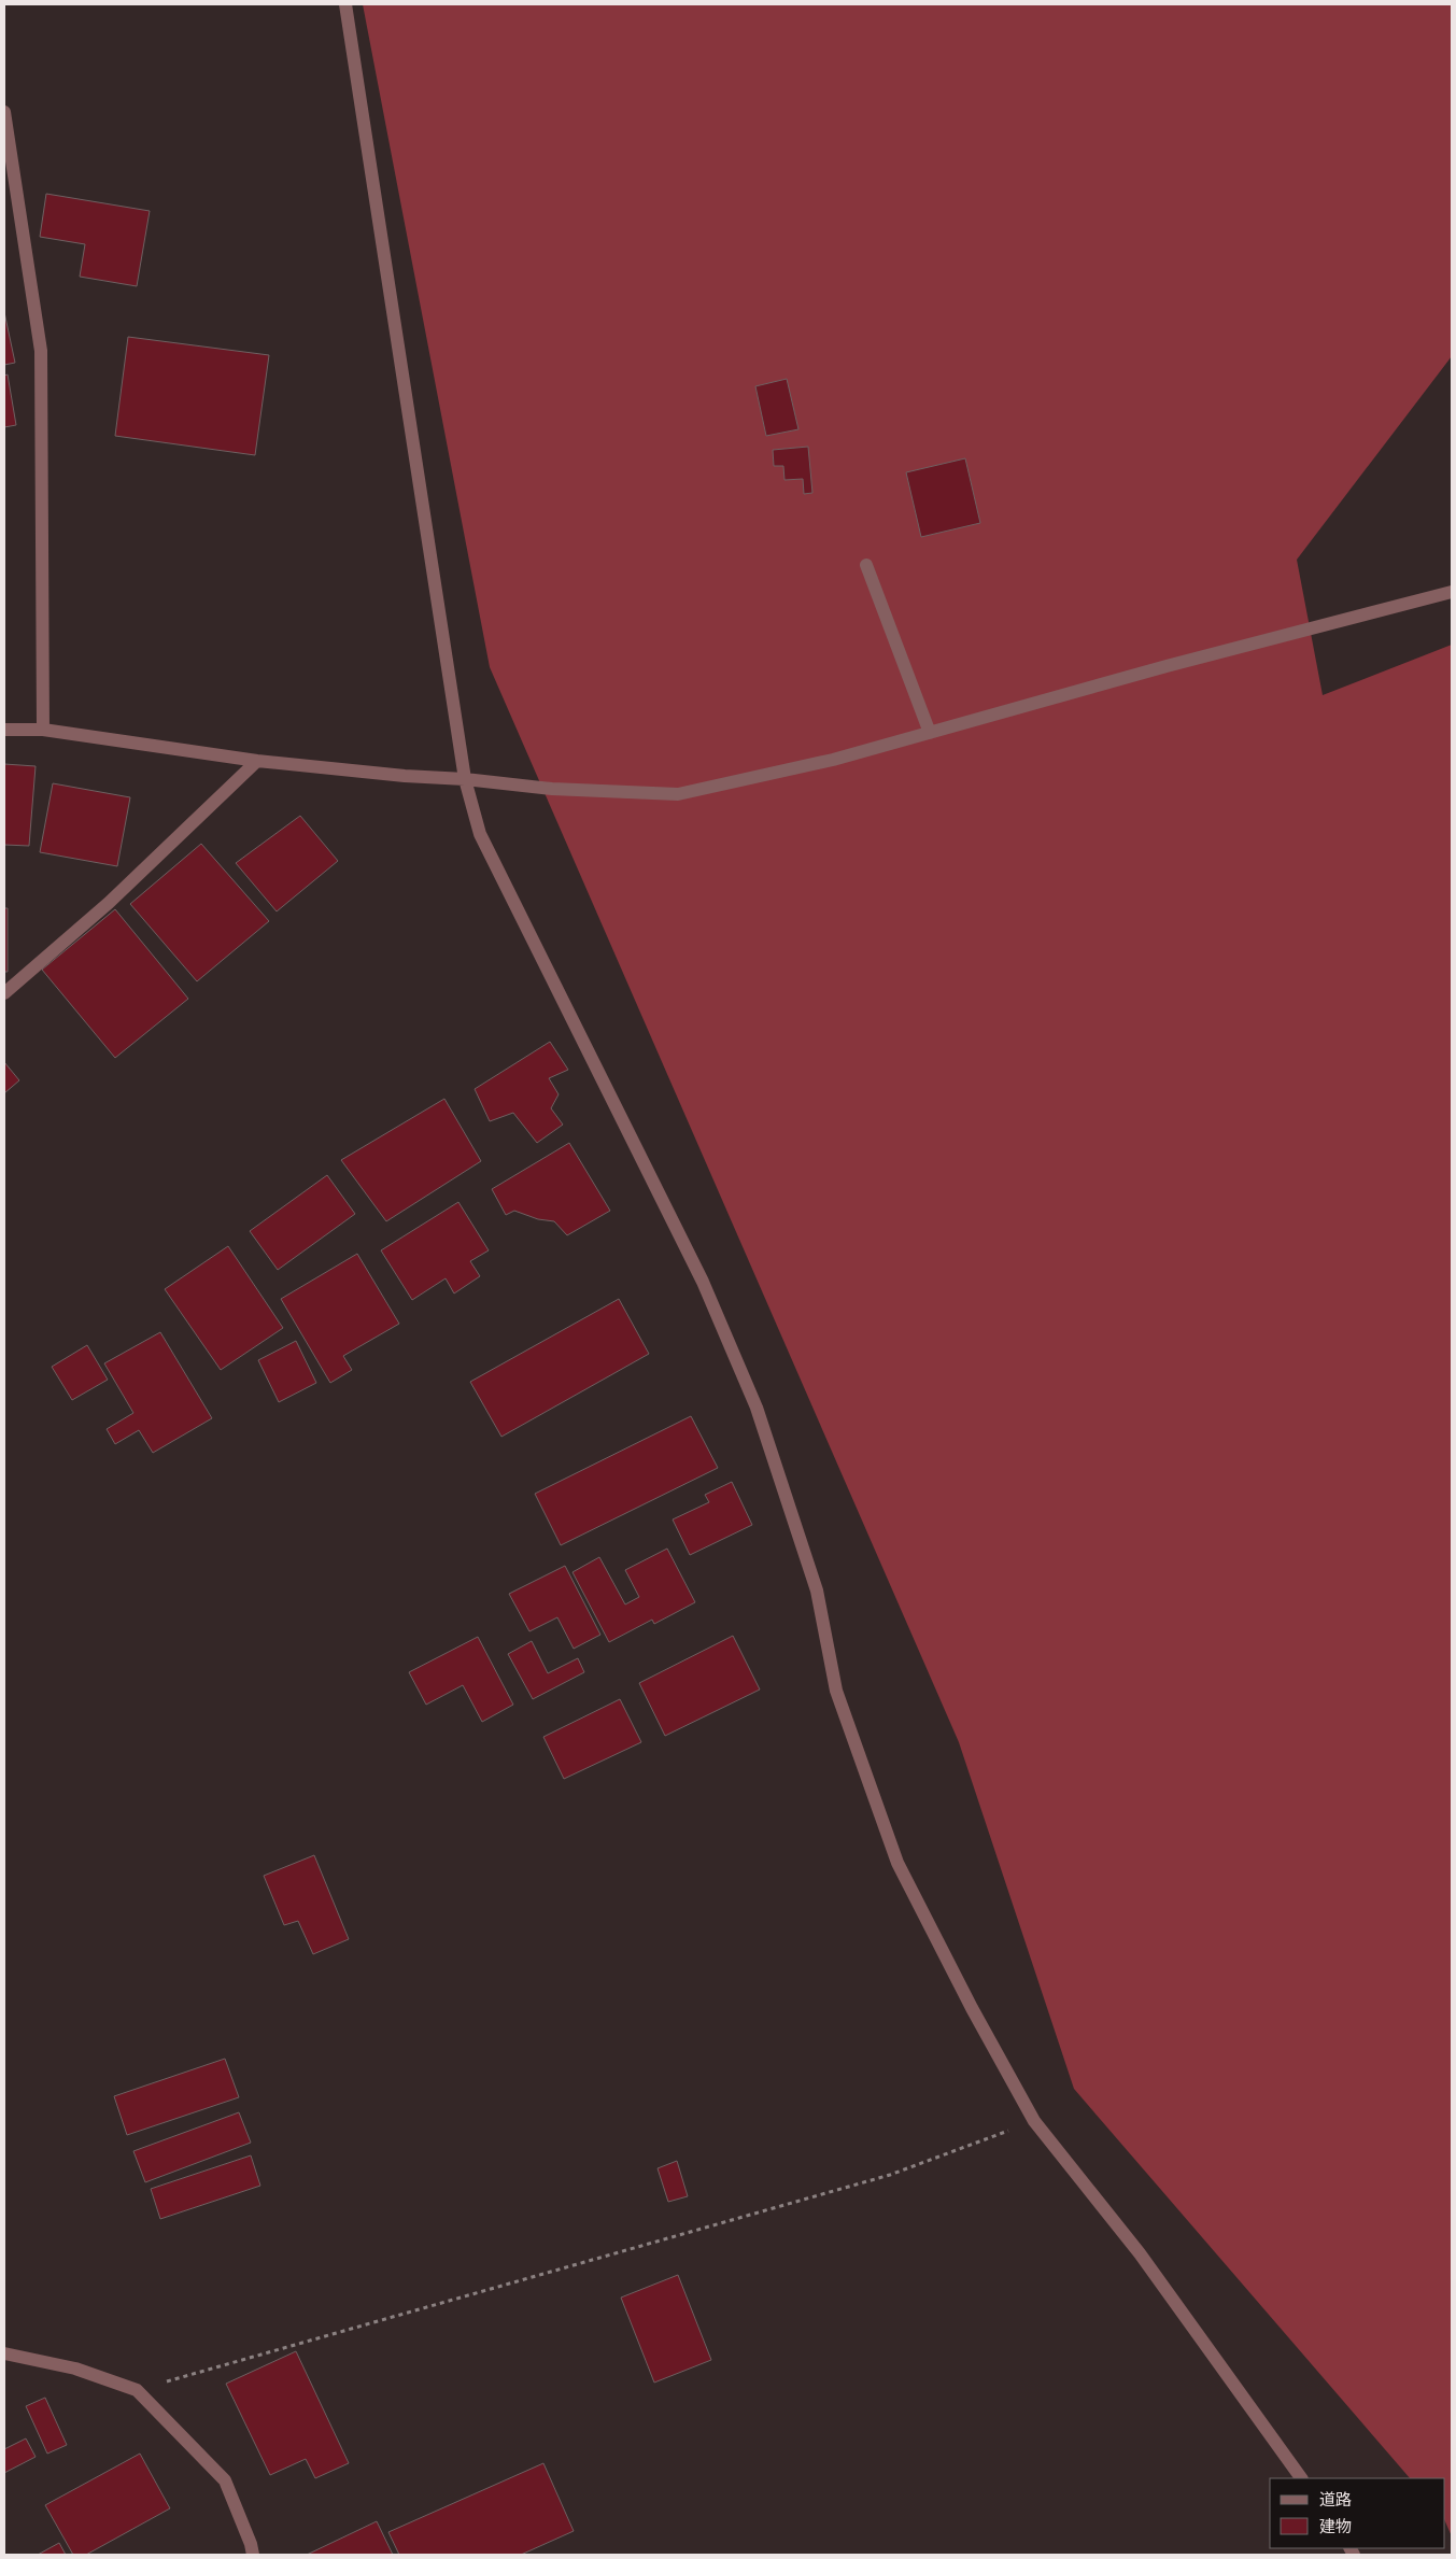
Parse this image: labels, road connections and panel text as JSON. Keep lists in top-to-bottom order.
{
  "legend": ["道路", "建物"]
}
